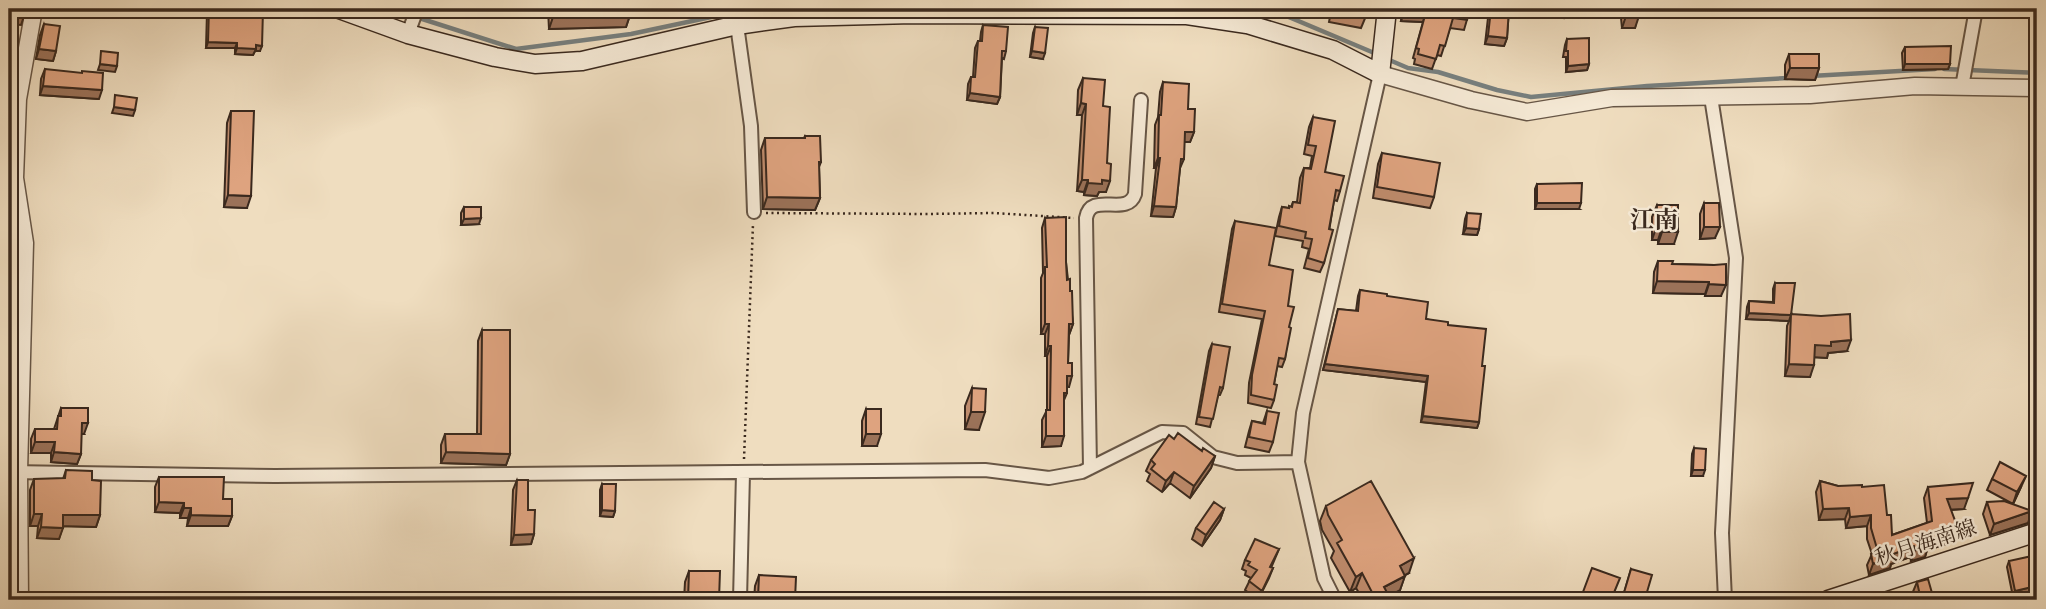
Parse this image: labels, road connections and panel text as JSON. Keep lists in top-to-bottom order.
{
  "streets": {
    "main road": ["秋月海南線"]
  },
  "districts": ["江南"]
}
